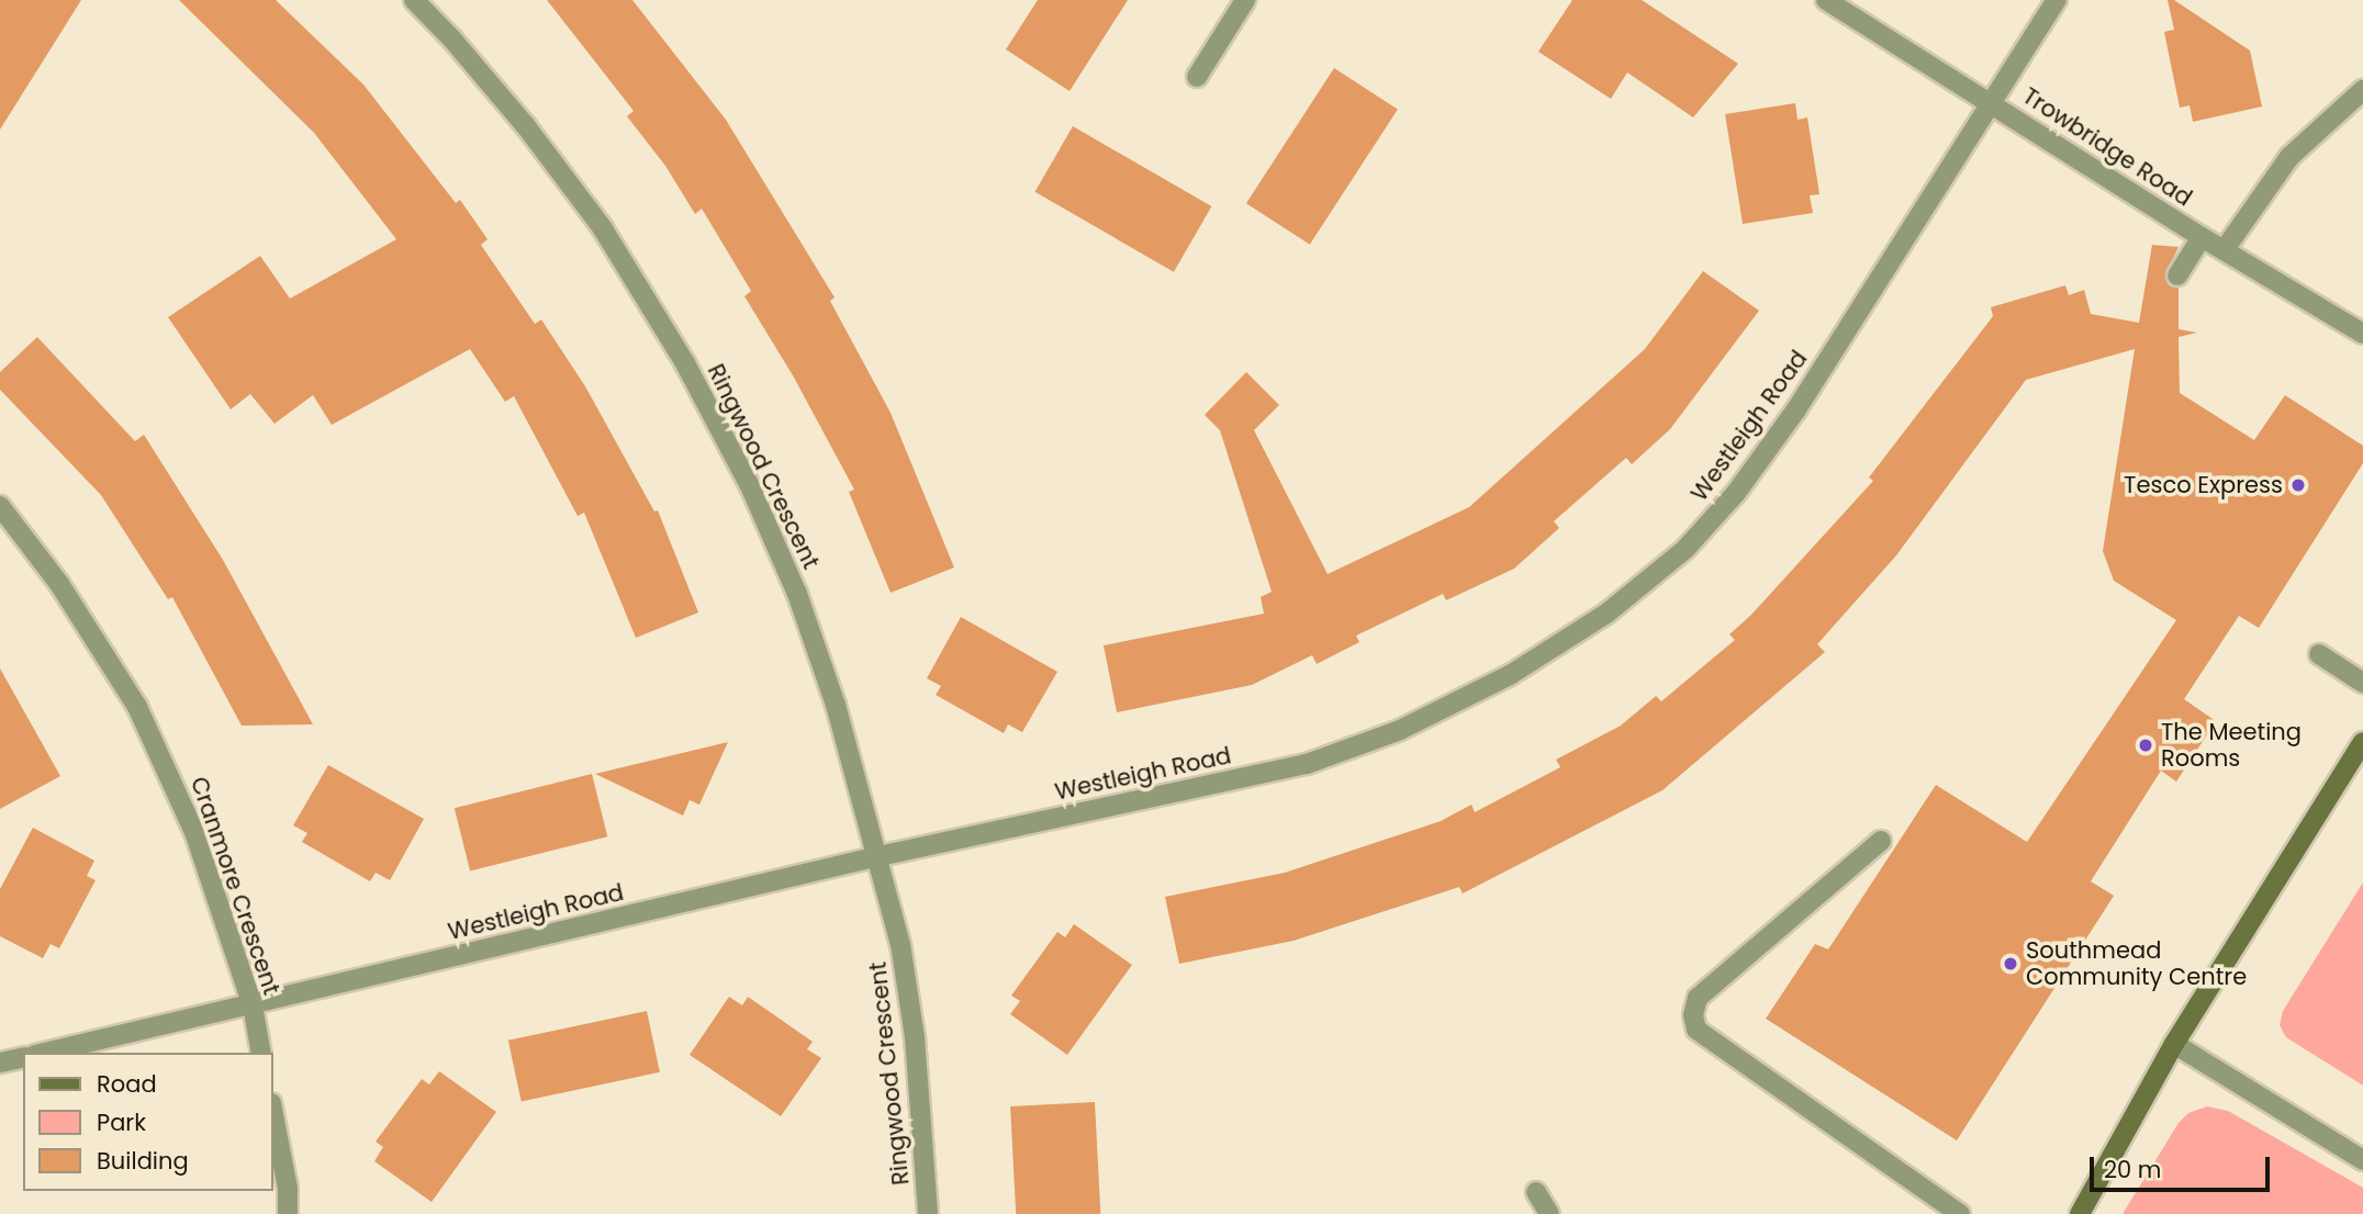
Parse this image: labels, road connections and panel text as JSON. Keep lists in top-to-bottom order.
{
  "streets": {
    "street": [
      "Trowbridge Road",
      "Westleigh Road",
      "Ringwood Crescent",
      "Cranmore Crescent"
    ]
  },
  "crossings": [
    ["Trowbridge Road", "Westleigh Road"],
    ["Westleigh Road", "Ringwood Crescent"],
    ["Westleigh Road", "Cranmore Crescent"]
  ],
  "places": ["Tesco Express", "The Meeting Rooms", "Southmead Community Centre"],
  "legend": ["Road", "Park", "Building"],
  "scale_bar": "20 m"
}
